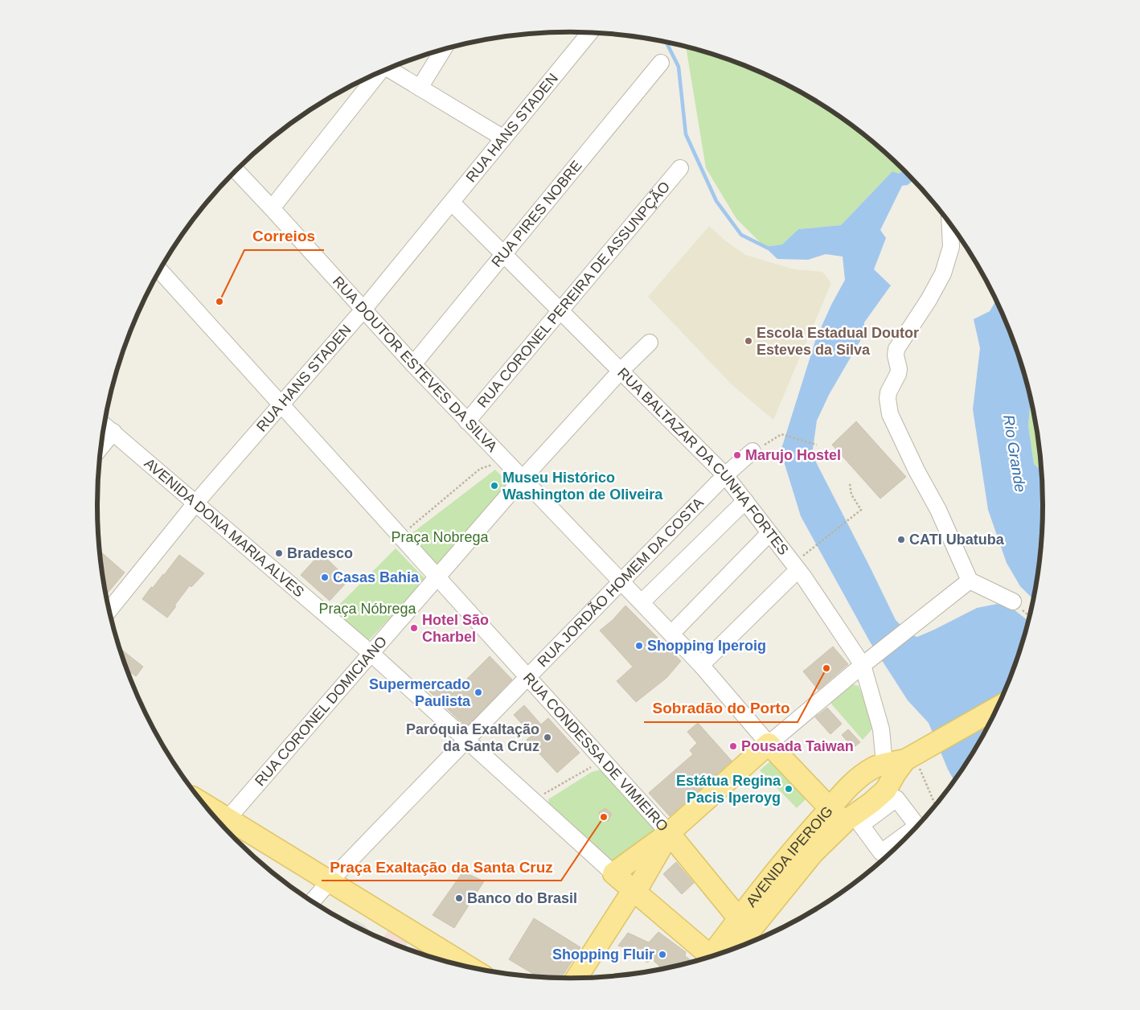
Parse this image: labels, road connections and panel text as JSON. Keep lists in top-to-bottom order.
{
  "streets": {
    "main road": [
      "RUA DOUTOR ESTEVES DA SILVA",
      "AVENIDA DONA MARIA ALVES",
      "RUA CONDESSA DE VIMIEIRO",
      "AVENIDA IPEROIG"
    ],
    "street": [
      "RUA HANS STADEN",
      "RUA PIRES NOBRE",
      "RUA CORONEL PEREIRA DE ASSUNPÇÃO",
      "RUA BALTAZAR DA CUNHA FORTES",
      "RUA JORDÃO HOMEM DA COSTA",
      "RUA CORONEL DOMICIANO"
    ]
  },
  "crossings": [
    ["RUA HANS STADEN", "RUA DOUTOR ESTEVES DA SILVA"],
    ["RUA HANS STADEN", "RUA BALTAZAR DA CUNHA FORTES"],
    ["RUA HANS STADEN", "AVENIDA DONA MARIA ALVES"],
    ["RUA HANS STADEN", "RUA CONDESSA DE VIMIEIRO"],
    ["RUA PIRES NOBRE", "RUA DOUTOR ESTEVES DA SILVA"],
    ["RUA PIRES NOBRE", "RUA BALTAZAR DA CUNHA FORTES"],
    ["RUA CORONEL PEREIRA DE ASSUNPÇÃO", "RUA DOUTOR ESTEVES DA SILVA"],
    ["RUA CORONEL PEREIRA DE ASSUNPÇÃO", "RUA BALTAZAR DA CUNHA FORTES"],
    ["RUA DOUTOR ESTEVES DA SILVA", "RUA JORDÃO HOMEM DA COSTA"],
    ["RUA DOUTOR ESTEVES DA SILVA", "RUA CORONEL DOMICIANO"],
    ["RUA DOUTOR ESTEVES DA SILVA", "AVENIDA IPEROIG"],
    ["RUA BALTAZAR DA CUNHA FORTES", "RUA JORDÃO HOMEM DA COSTA"],
    ["RUA BALTAZAR DA CUNHA FORTES", "RUA CORONEL DOMICIANO"],
    ["RUA BALTAZAR DA CUNHA FORTES", "AVENIDA IPEROIG"],
    ["AVENIDA DONA MARIA ALVES", "RUA JORDÃO HOMEM DA COSTA"],
    ["AVENIDA DONA MARIA ALVES", "RUA CORONEL DOMICIANO"],
    ["RUA JORDÃO HOMEM DA COSTA", "RUA CONDESSA DE VIMIEIRO"],
    ["RUA CORONEL DOMICIANO", "RUA CONDESSA DE VIMIEIRO"],
    ["RUA CONDESSA DE VIMIEIRO", "AVENIDA IPEROIG"]
  ],
  "water": ["Rio Grande"],
  "parks": ["Praça Nobrega", "Praça Nóbrega"],
  "places": [
    "Correios",
    "Escola Estadual Doutor Esteves da Silva",
    "Marujo Hostel",
    "Museu Histórico Washington de Oliveira",
    "CATI Ubatuba",
    "Bradesco",
    "Casas Bahia",
    "Hotel São Charbel",
    "Shopping Iperoig",
    "Sobradão do Porto",
    "Supermercado Paulista",
    "Paróquia Exaltação da Santa Cruz",
    "Pousada Taiwan",
    "Estátua Regina Pacis Iperoyg",
    "Praça Exaltação da Santa Cruz",
    "Banco do Brasil",
    "Shopping Fluir"
  ]
}
